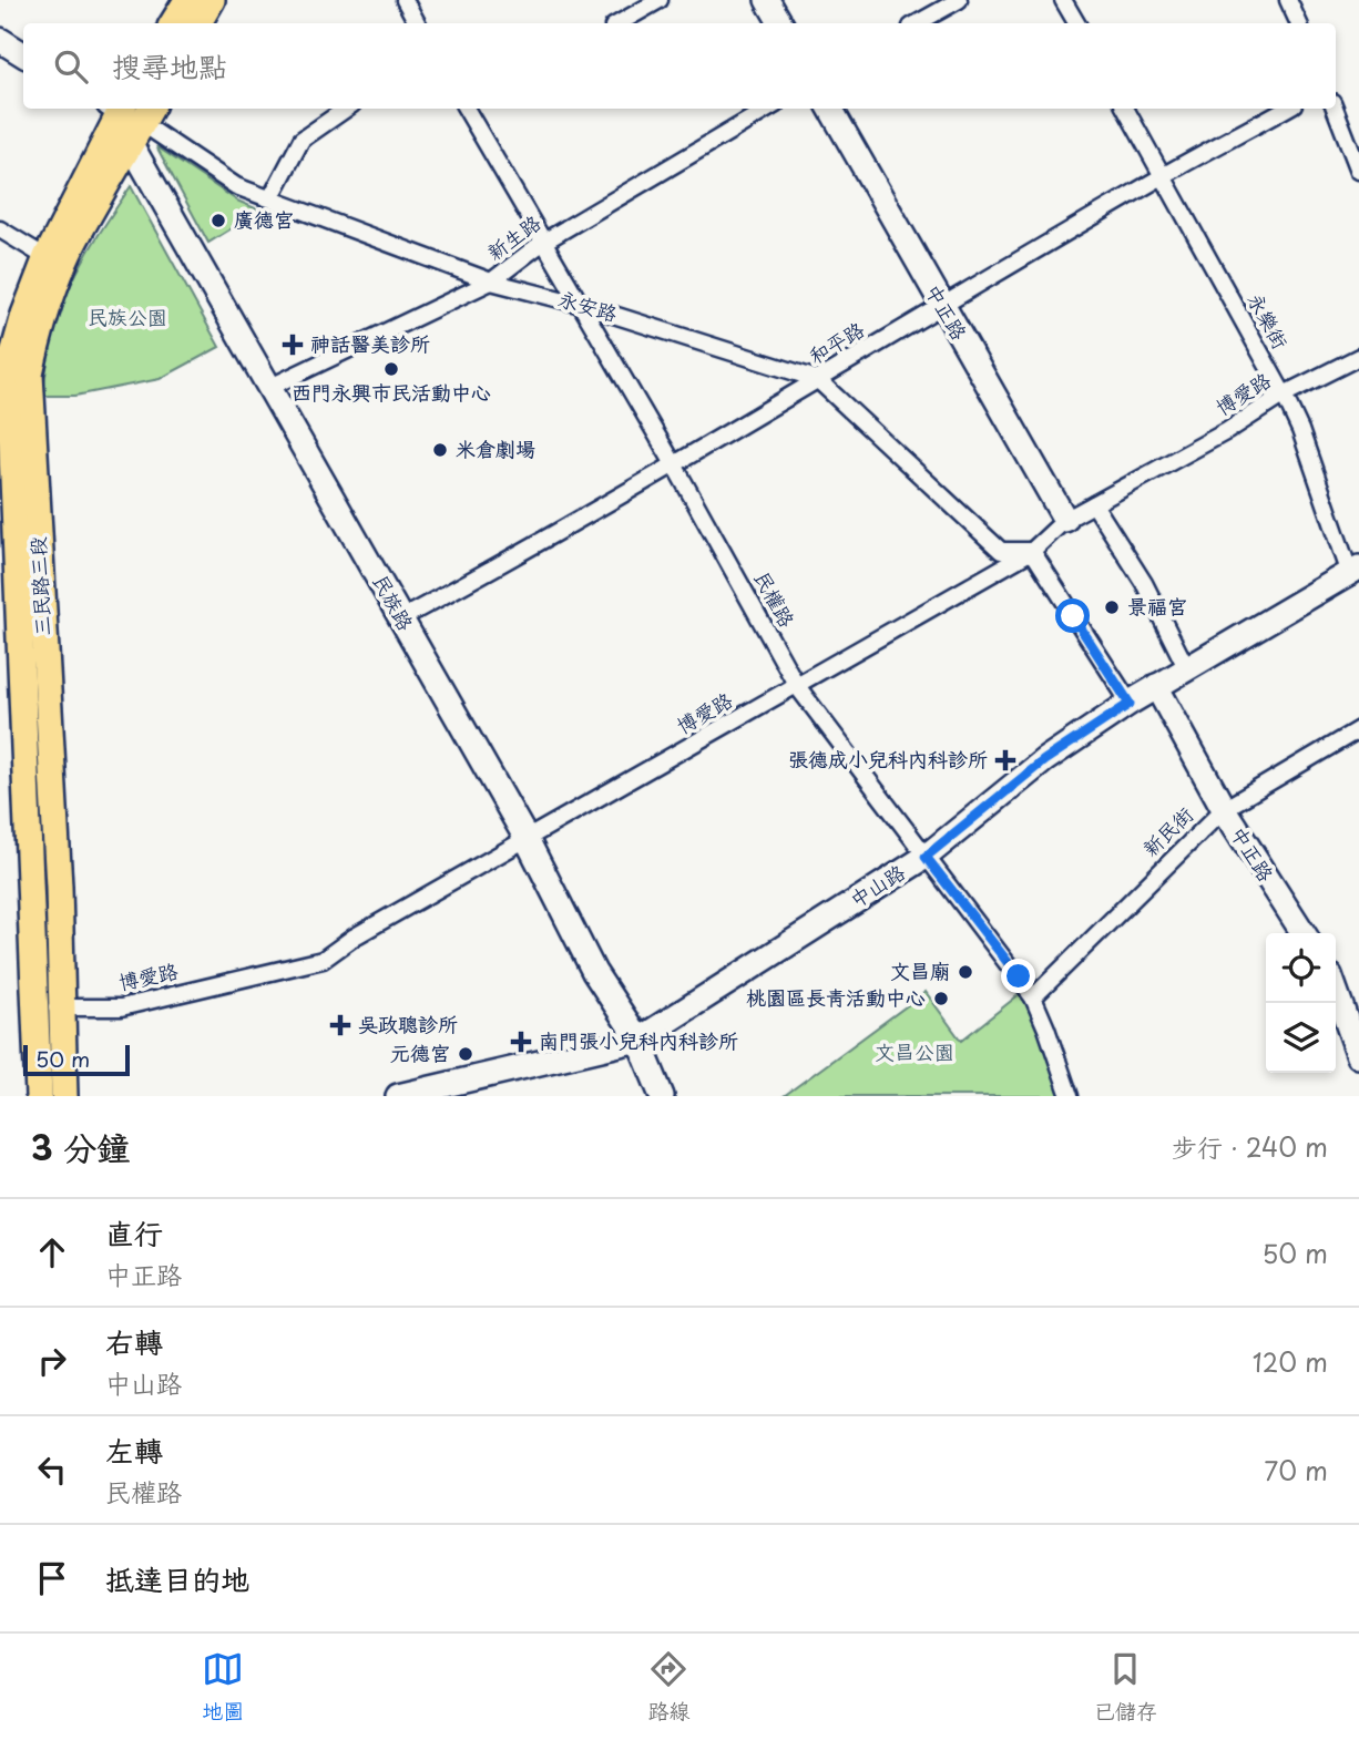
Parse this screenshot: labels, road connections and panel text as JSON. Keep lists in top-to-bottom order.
{
  "streets": {
    "main road": [
      "中正路",
      "三民路三段",
      "民族路",
      "中山路"
    ],
    "street": [
      "新生路",
      "永安路",
      "永樂街",
      "和平路",
      "博愛路",
      "民權路",
      "新民街"
    ]
  },
  "crossings": [
    ["新生路", "永安路"],
    ["新生路", "民權路"],
    ["新生路", "民族路"],
    ["永安路", "和平路"],
    ["永安路", "博愛路"],
    ["永安路", "三民路三段"],
    ["永安路", "民權路"],
    ["中正路", "和平路"],
    ["中正路", "博愛路"],
    ["中正路", "新民街"],
    ["中正路", "中山路"],
    ["永樂街", "和平路"],
    ["永樂街", "博愛路"],
    ["永樂街", "中山路"],
    ["和平路", "民權路"],
    ["和平路", "民族路"],
    ["博愛路", "三民路三段"],
    ["博愛路", "民權路"],
    ["博愛路", "民族路"],
    ["三民路三段", "民族路"],
    ["民權路", "新民街"],
    ["民權路", "中山路"],
    ["民族路", "中山路"]
  ],
  "parks": ["民族公園", "文昌公園"],
  "places": {
    "other": [
      "廣德宮",
      "西門永興市民活動中心",
      "米倉劇場",
      "景福宮",
      "文昌廟",
      "桃園區長青活動中心",
      "元德宮"
    ],
    "health": [
      "神話醫美診所",
      "張德成小兒科內科診所",
      "吳政聰診所",
      "南門張小兒科內科診所"
    ]
  },
  "scale_bar": "50 m",
  "page": {
    "search": "搜尋地點",
    "scale": "50 m",
    "heading": ["3 分鐘", "步行 · 240 m"],
    "list": [
      ["直行", "中正路", "50 m"],
      ["右轉", "中山路", "120 m"],
      ["左轉", "民權路", "70 m"],
      "抵達目的地"
    ],
    "nav": ["地圖", "路線", "已儲存"]
  }
}
